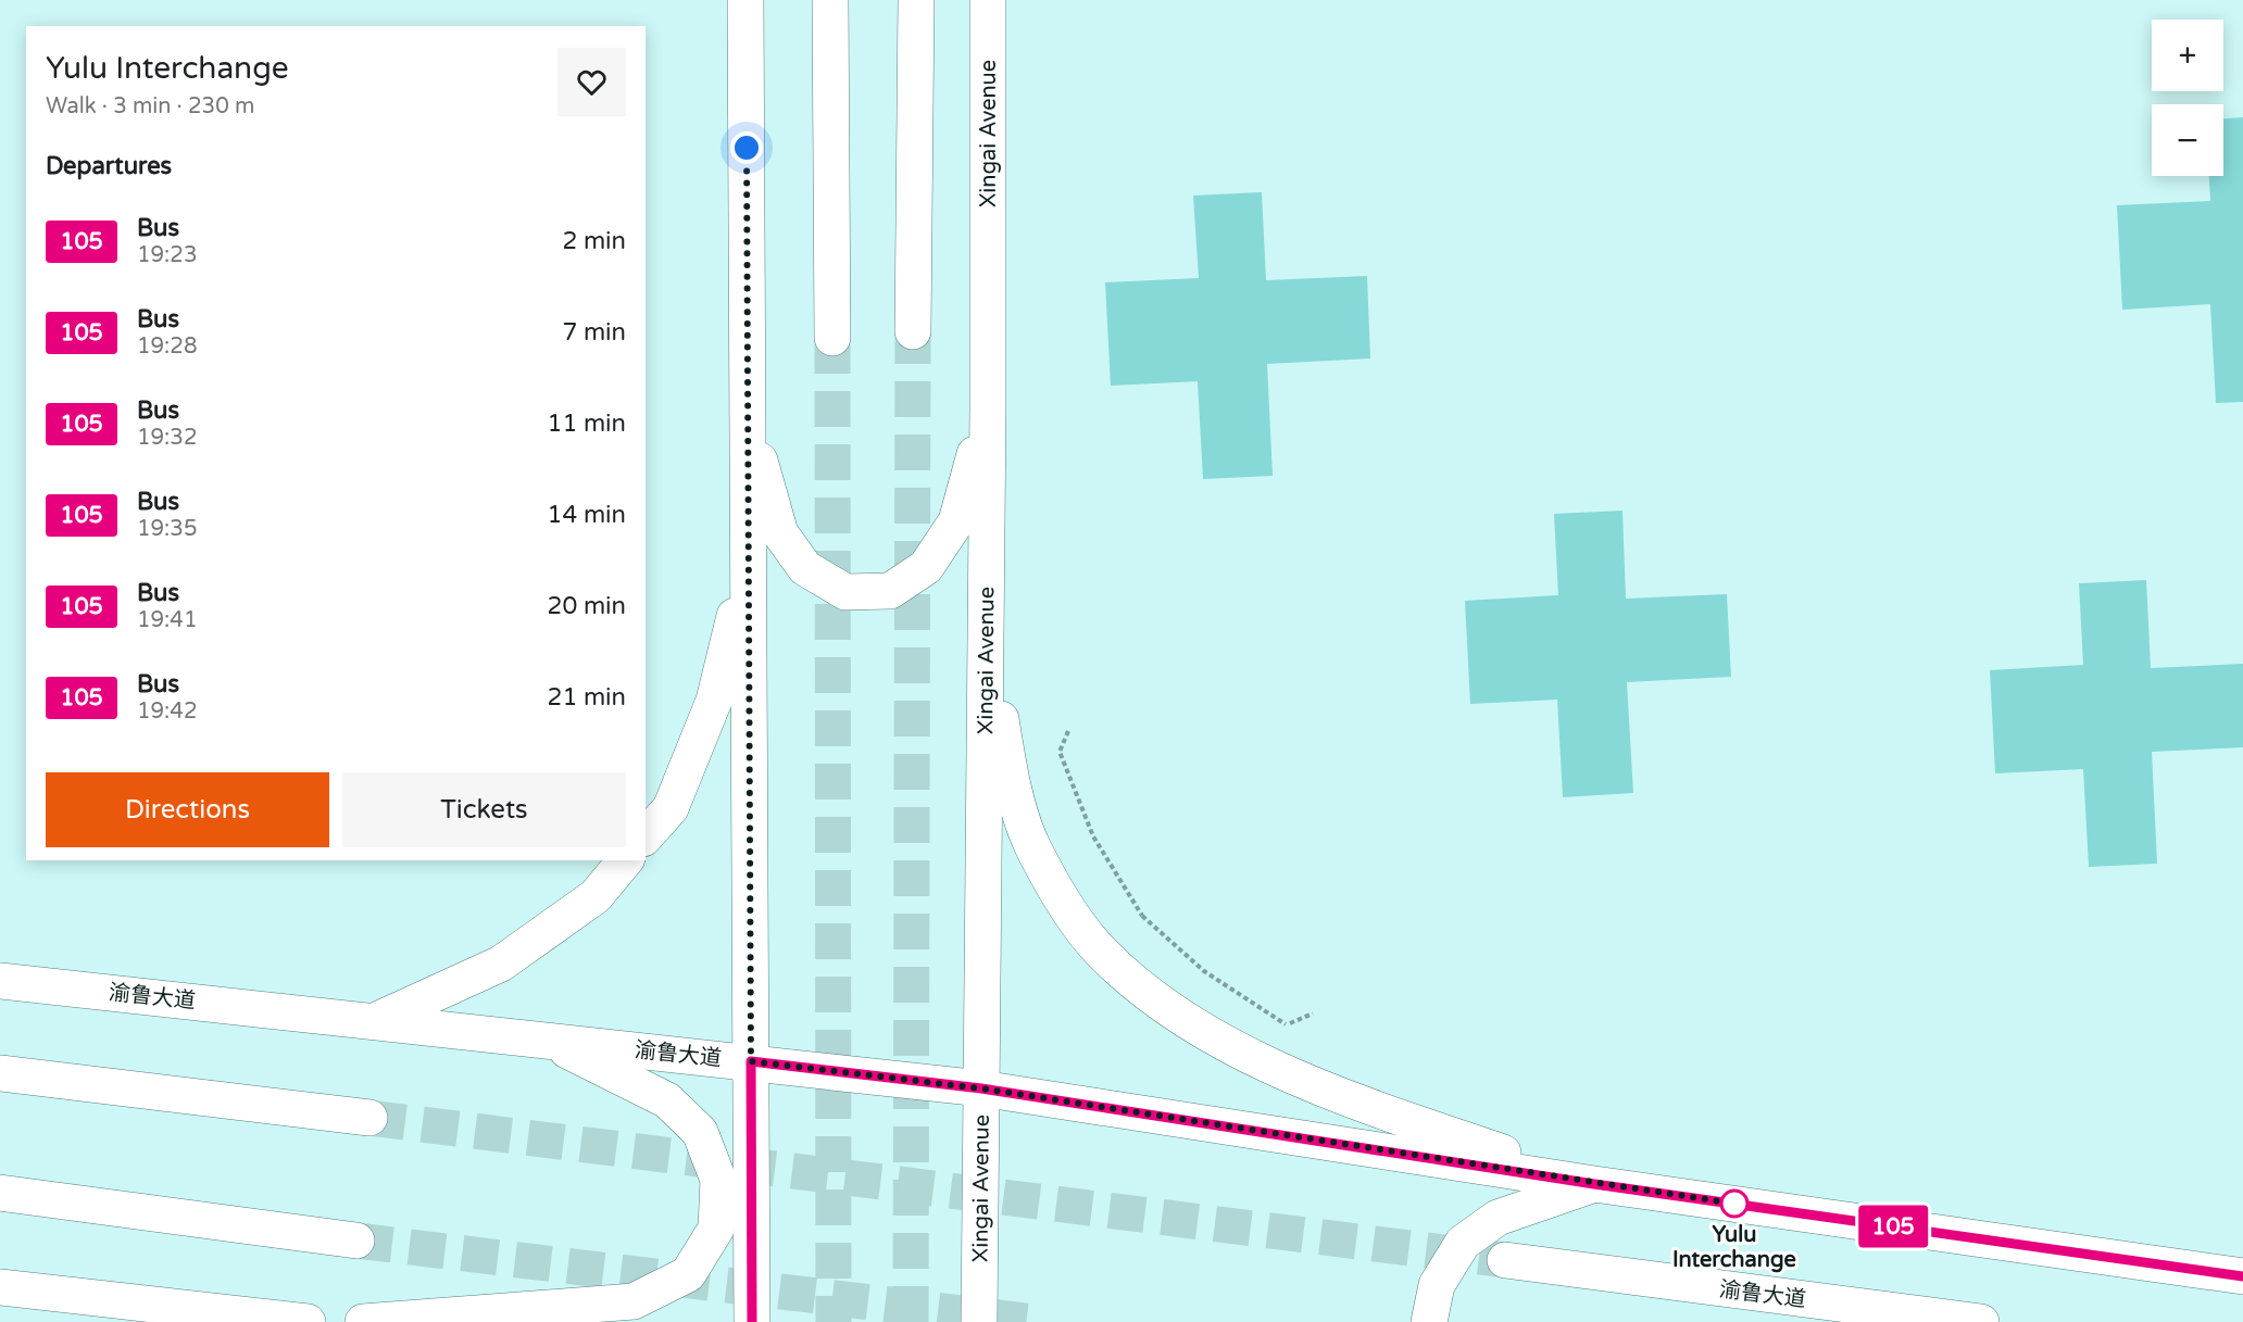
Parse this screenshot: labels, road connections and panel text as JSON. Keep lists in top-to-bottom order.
{
  "streets": {
    "main road": ["Xingai Avenue", "渝鲁大道"]
  },
  "crossings": [
    ["Xingai Avenue", "渝鲁大道"]
  ],
  "places": ["Yulu Interchange"],
  "lines": ["bus line 105"],
  "page": {
    "on_map": "105",
    "map_buttons": ["+", "−"],
    "heading": [
      ["Yulu Interchange", "Walk · 3 min · 230 m"],
      "Departures"
    ],
    "list": [
      {
        "mark": "105",
        "name": "Bus",
        "note": "19:23",
        "value": "2 min"
      },
      {
        "mark": "105",
        "name": "Bus",
        "note": "19:28",
        "value": "7 min"
      },
      {
        "mark": "105",
        "name": "Bus",
        "note": "19:32",
        "value": "11 min"
      },
      {
        "mark": "105",
        "name": "Bus",
        "note": "19:35",
        "value": "14 min"
      },
      {
        "mark": "105",
        "name": "Bus",
        "note": "19:41",
        "value": "20 min"
      },
      {
        "mark": "105",
        "name": "Bus",
        "note": "19:42",
        "value": "21 min"
      }
    ],
    "buttons": ["Directions", "Tickets"]
  }
}
